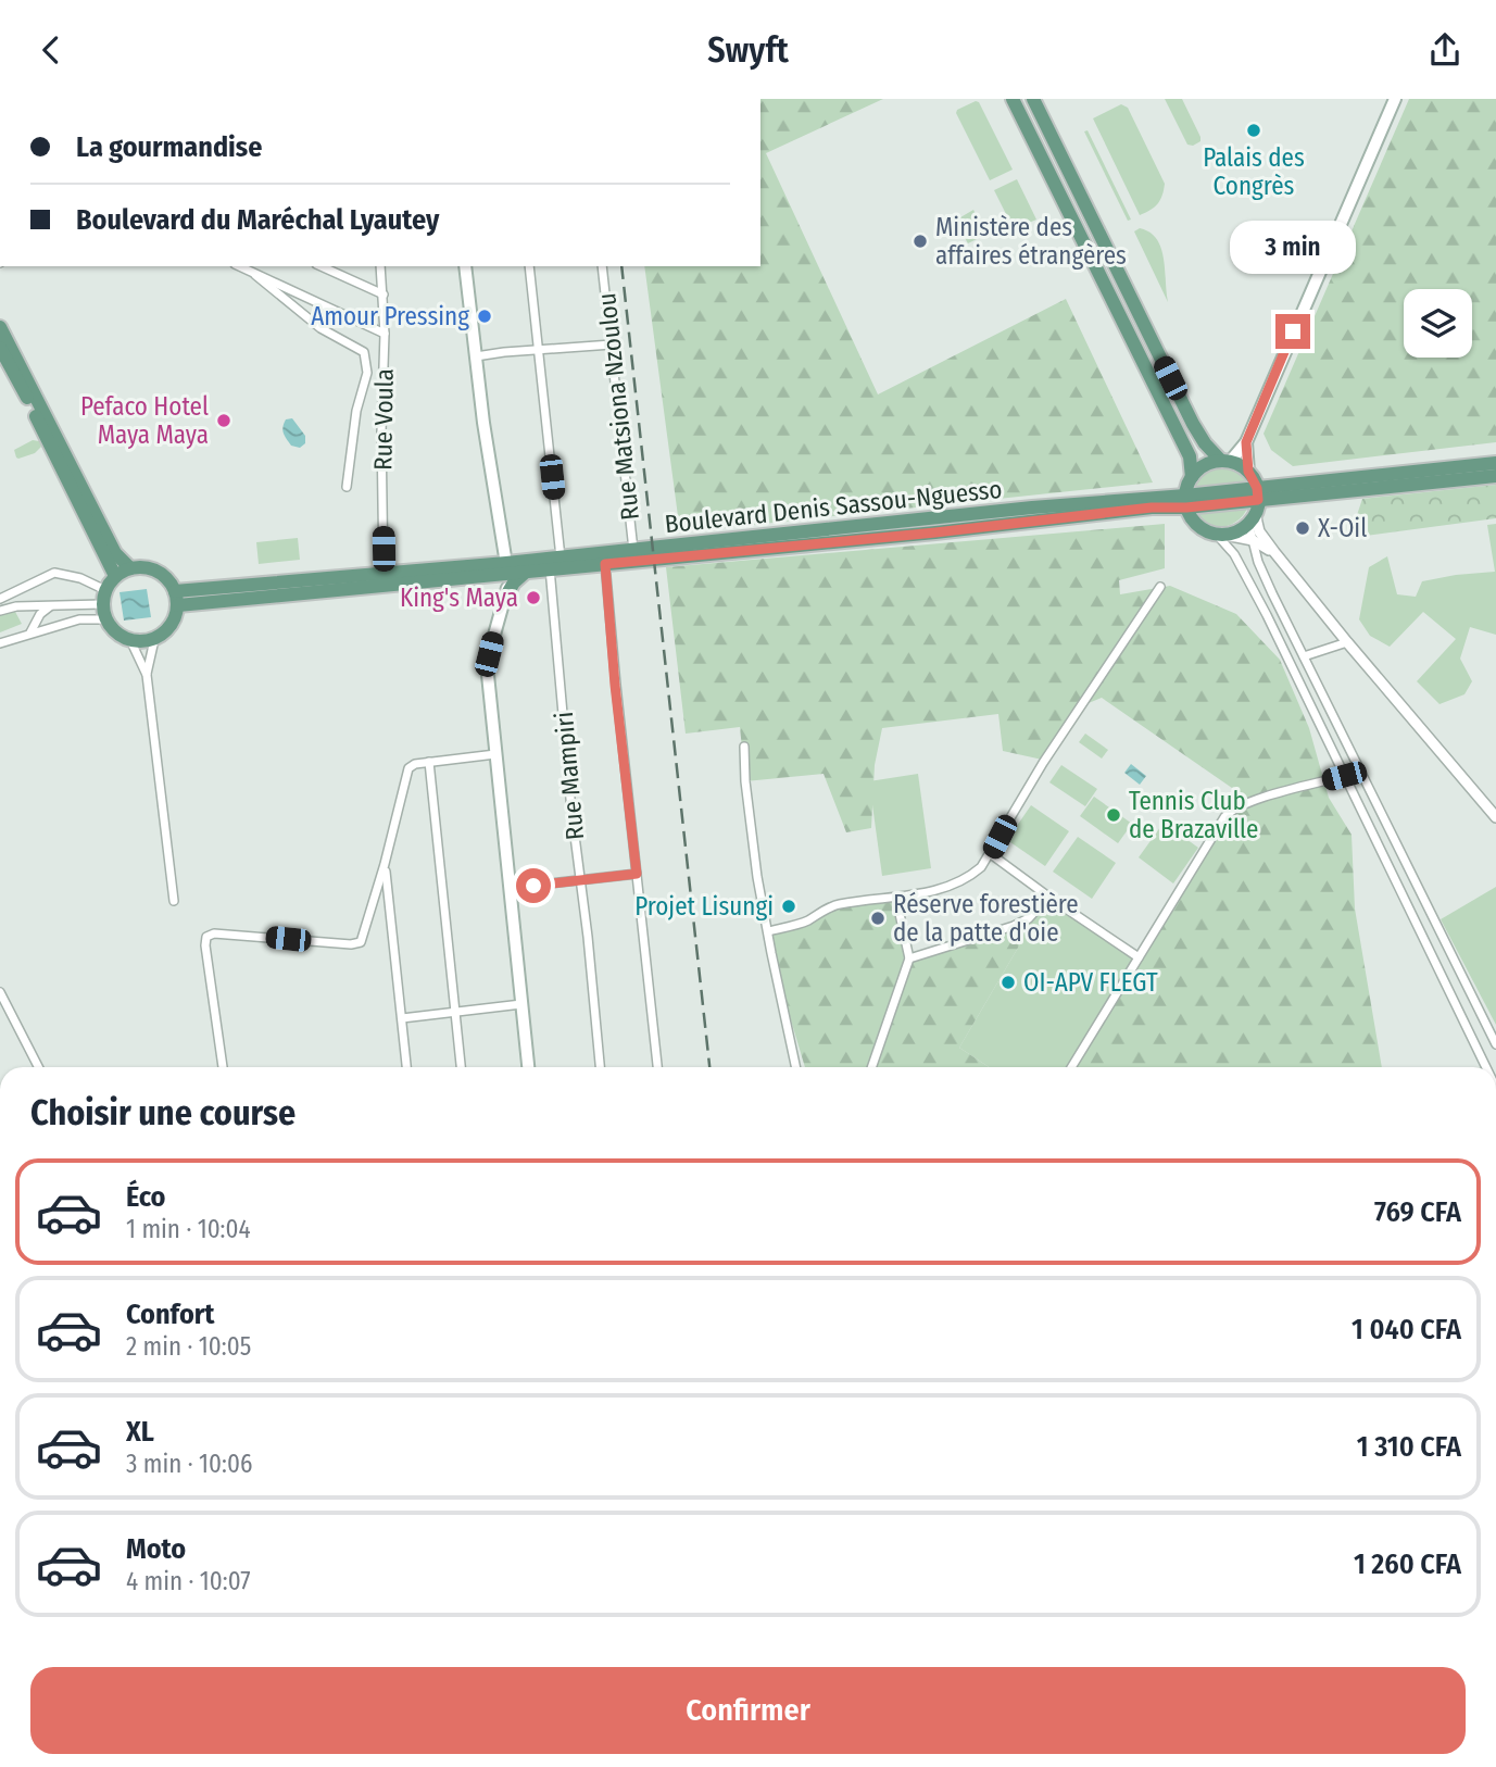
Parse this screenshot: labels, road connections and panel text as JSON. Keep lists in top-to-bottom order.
{
  "streets": {
    "main road": ["Boulevard Denis Sassou-Nguesso"],
    "street": ["Rue Matsiona Nzoulou", "Rue Voula", "Rue Mampiri"]
  },
  "crossings": [
    ["Rue Matsiona Nzoulou", "Boulevard Denis Sassou-Nguesso"],
    ["Rue Voula", "Boulevard Denis Sassou-Nguesso"],
    ["Boulevard Denis Sassou-Nguesso", "Rue Mampiri"]
  ],
  "places": [
    "Palais des Congrès",
    "Ministère des affaires étrangères",
    "Amour Pressing",
    "Pefaco Hotel Maya Maya",
    "X-Oil",
    "King's Maya",
    "Tennis Club de Brazaville",
    "Projet Lisungi",
    "Réserve forestière de la patte d'oie",
    "OI-APV FLEGT"
  ],
  "page": {
    "header": "Swyft",
    "banner": ["La gourmandise", "Boulevard du Maréchal Lyautey"],
    "bubble": "3 min",
    "heading": "Choisir une course",
    "list": [
      {
        "name": "Éco",
        "note": "1 min · 10:04",
        "value": "769 CFA"
      },
      {
        "name": "Confort",
        "note": "2 min · 10:05",
        "value": "1 040 CFA"
      },
      {
        "name": "XL",
        "note": "3 min · 10:06",
        "value": "1 310 CFA"
      },
      {
        "name": "Moto",
        "note": "4 min · 10:07",
        "value": "1 260 CFA"
      }
    ],
    "buttons": "Confirmer"
  }
}
